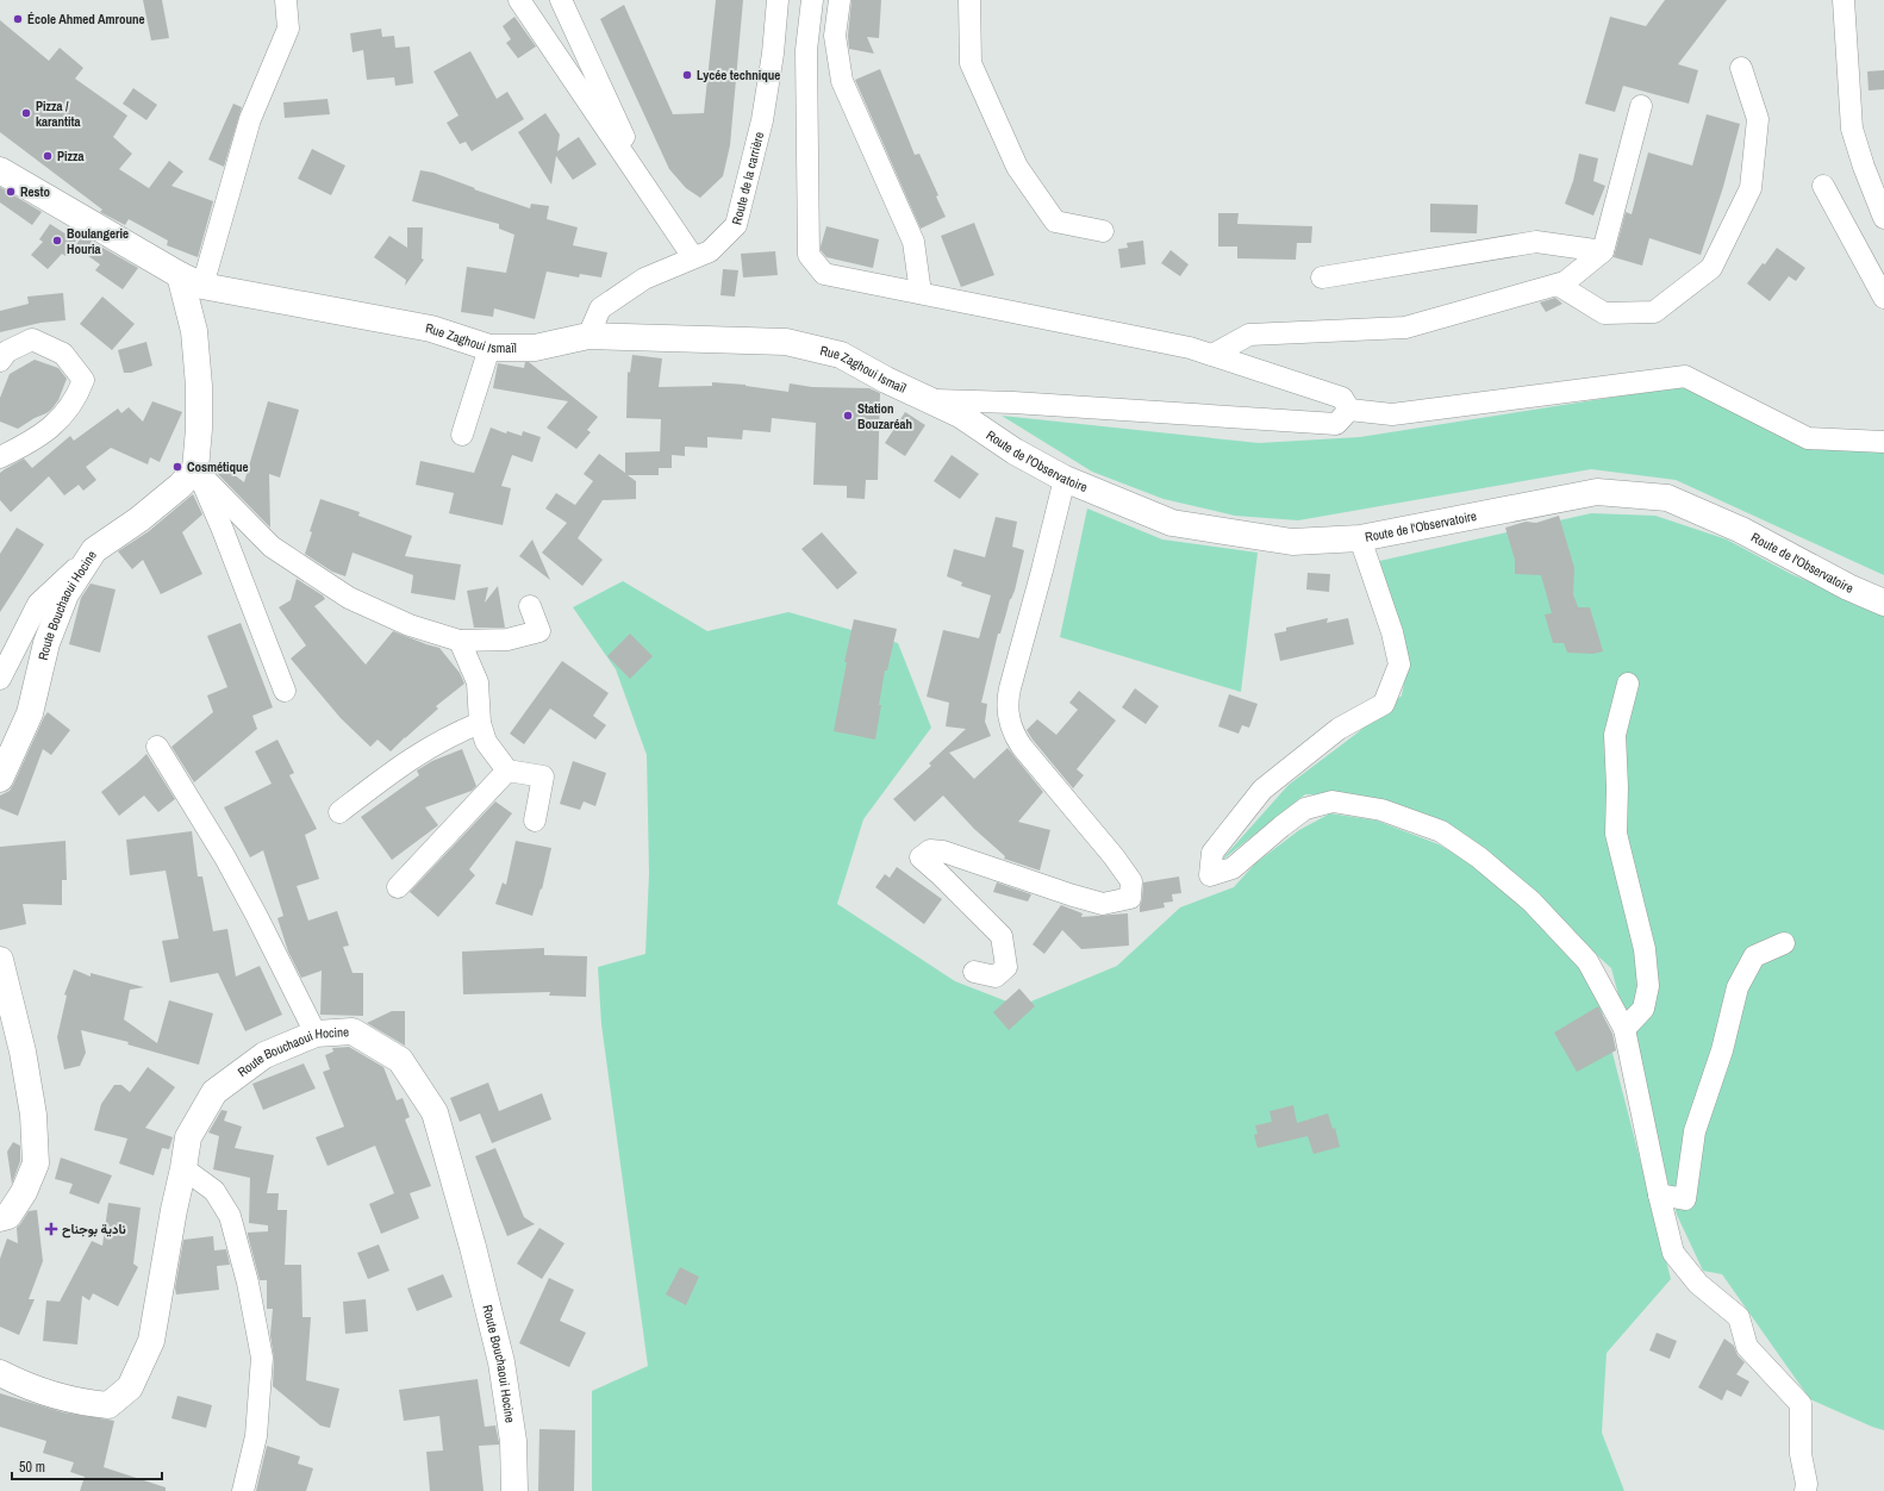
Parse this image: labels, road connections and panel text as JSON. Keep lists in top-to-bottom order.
{
  "streets": {
    "street": [
      "Route de la carrière",
      "Rue Zaghoui Ismaïl",
      "Route de l'Observatoire",
      "Route Bouchaoui Hocine"
    ]
  },
  "crossings": [
    ["Route de la carrière", "Rue Zaghoui Ismaïl"],
    ["Rue Zaghoui Ismaïl", "Route de l'Observatoire"]
  ],
  "places": {
    "other": [
      "École Ahmed Amroune",
      "Lycée technique",
      "Pizza / karantita",
      "Pizza",
      "Resto",
      "Boulangerie Houria",
      "Station Bouzaréah",
      "Cosmétique"
    ],
    "health": ["نادية بوجناح"]
  },
  "scale_bar": "50 m"
}
